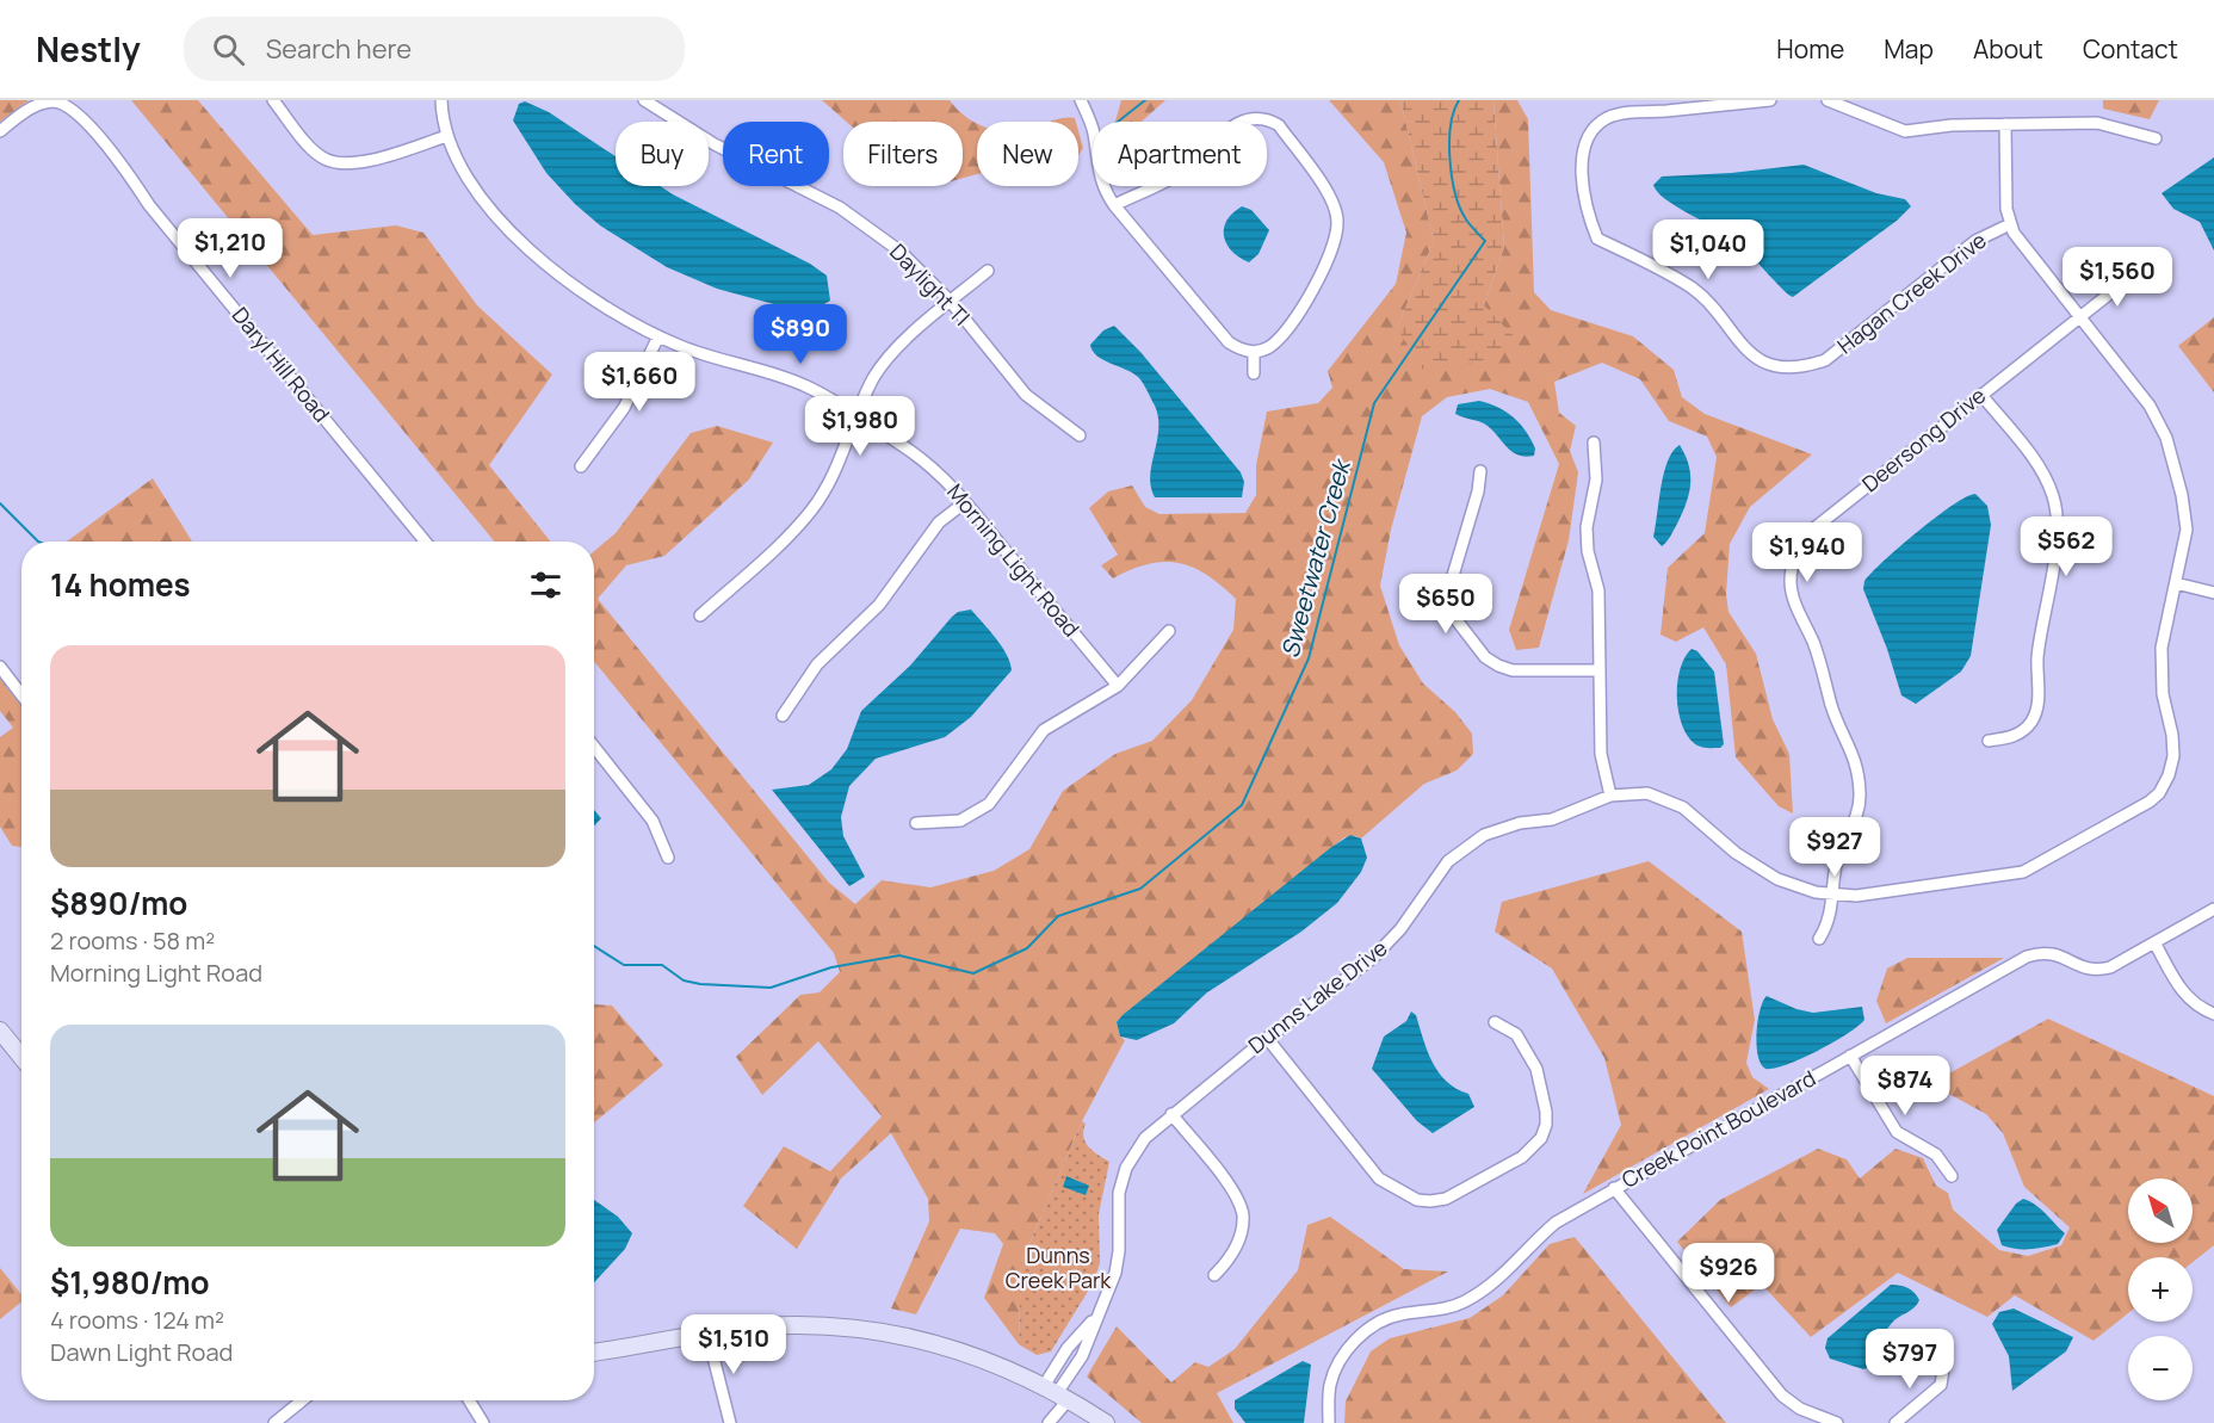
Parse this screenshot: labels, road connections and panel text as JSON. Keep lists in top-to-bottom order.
{
  "streets": {
    "street": [
      "Daylight Tl",
      "Hagan Creek Drive",
      "Daryl Hill Road",
      "Deersong Drive",
      "Morning Light Road",
      "Dunns Lake Drive",
      "Creek Point Boulevard"
    ]
  },
  "crossings": [
    ["Deersong Drive", "Dunns Lake Drive"]
  ],
  "water": ["Sweetwater Creek"],
  "parks": ["Dunns Creek Park"],
  "north": "top left",
  "page": {
    "header": "Nestly",
    "search": "Search here",
    "nav": [
      "Home",
      "Map",
      "About",
      "Contact"
    ],
    "chip": [
      "Buy",
      "Rent",
      "Filters",
      "New",
      "Apartment"
    ],
    "price": [
      "$1,210",
      "$1,040",
      "$1,560",
      "$890",
      "$1,660",
      "$1,980",
      "$562",
      "$1,940",
      "$650",
      "$927",
      "$874",
      "$926",
      "$1,510",
      "$797"
    ],
    "heading": "14 homes",
    "list": [
      {
        "name": "$890/mo",
        "note": "2 rooms · 58 m² · Morning Light Road"
      },
      {
        "name": "$1,980/mo",
        "note": "4 rooms · 124 m² · Dawn Light Road"
      }
    ],
    "map_buttons": ["+", "−"]
  }
}
